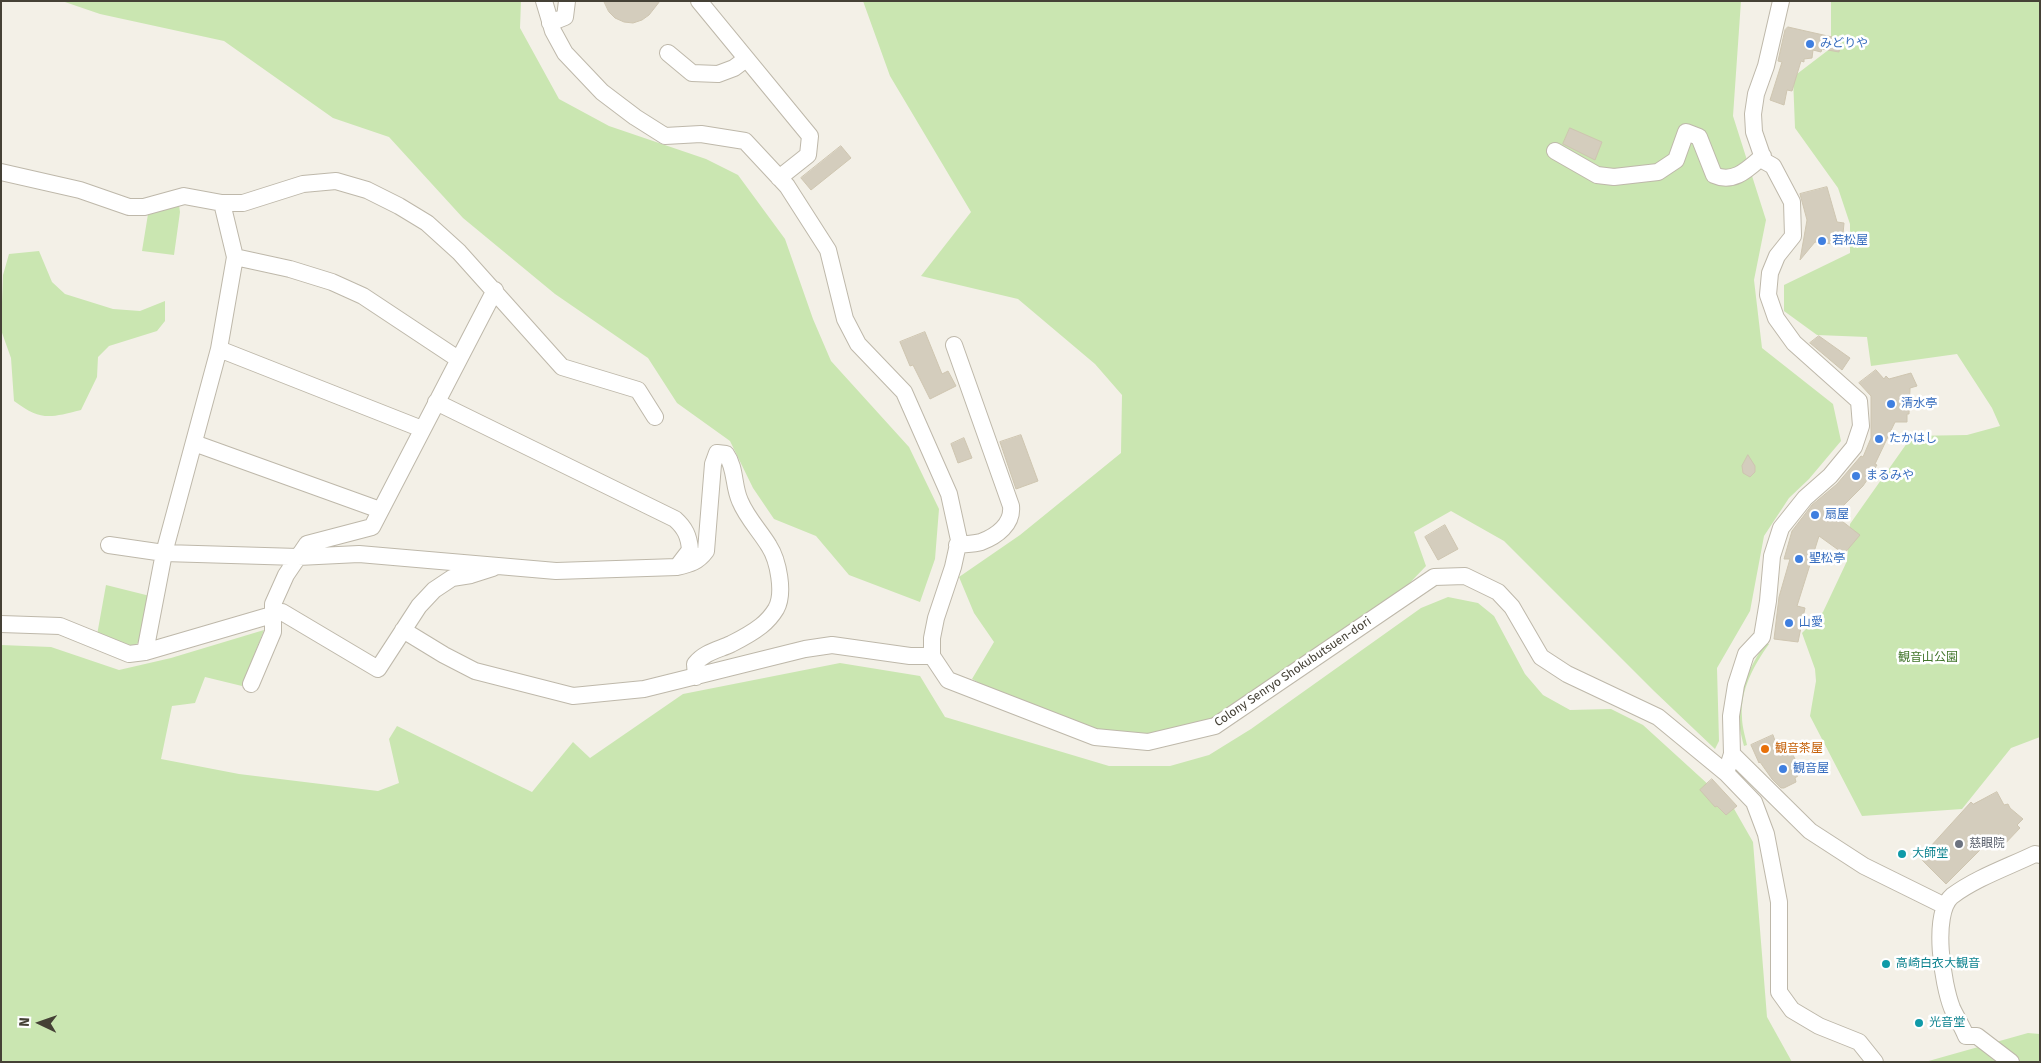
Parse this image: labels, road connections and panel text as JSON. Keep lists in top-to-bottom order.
{
  "streets": {
    "street": ["Colony Senryo Shokubutsuen-dori"]
  },
  "parks": ["観音山公園"],
  "places": [
    "みどりや",
    "若松屋",
    "清水亭",
    "たかはし",
    "まるみや",
    "扇屋",
    "聖松亭",
    "山愛",
    "観音茶屋",
    "観音屋",
    "慈眼院",
    "大師堂",
    "高崎白衣大観音",
    "光音堂"
  ],
  "north": "left"
}
